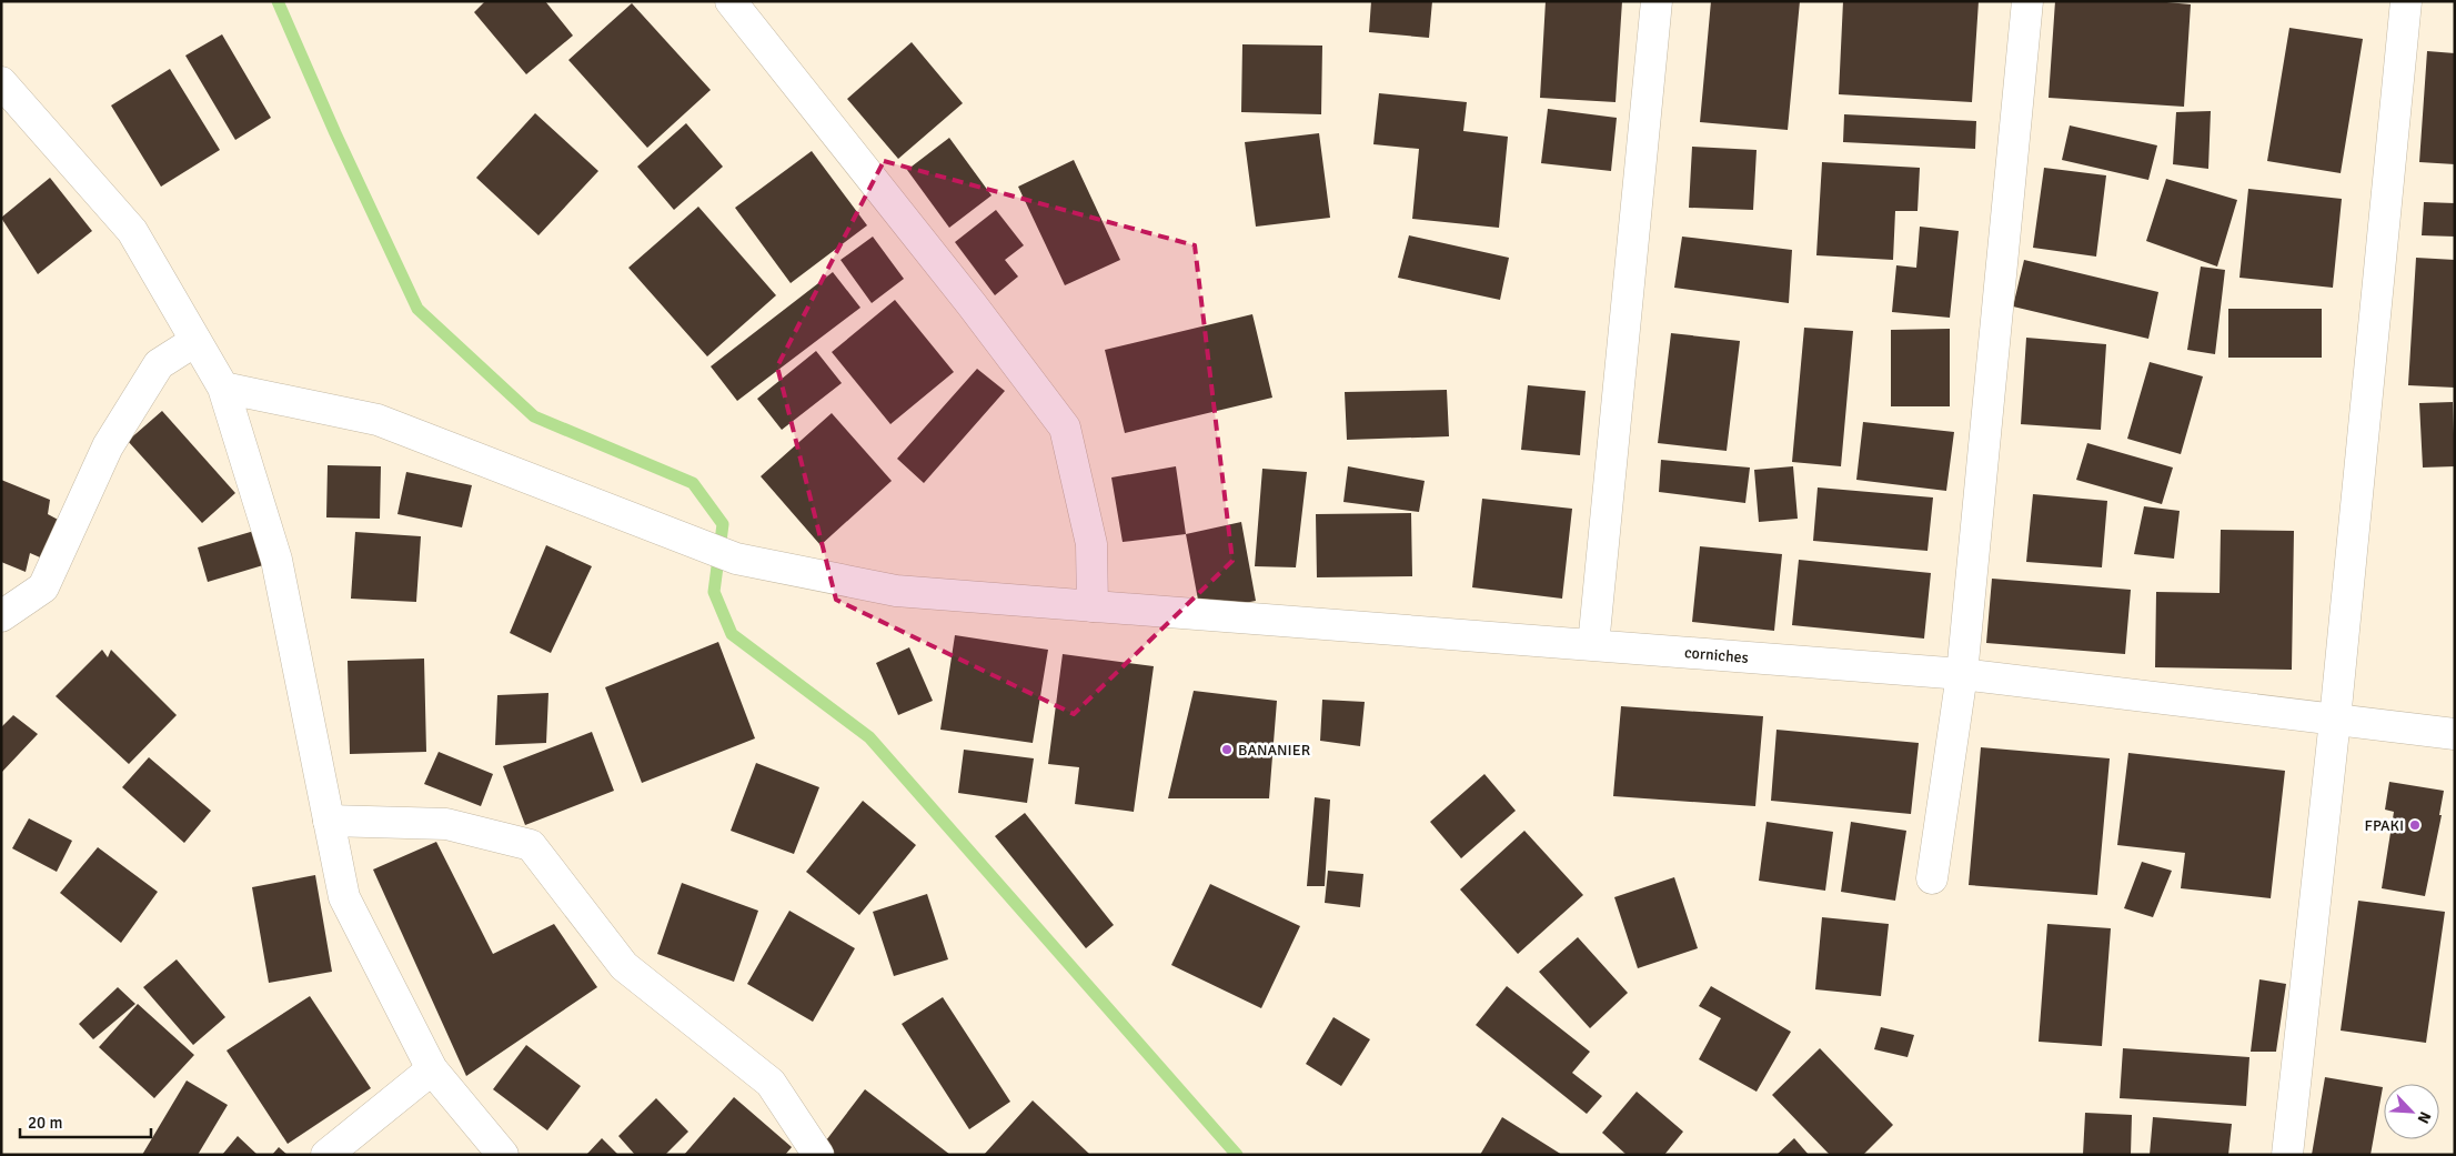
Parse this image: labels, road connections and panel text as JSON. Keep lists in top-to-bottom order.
{
  "streets": {
    "street": ["corniches"]
  },
  "places": ["BANANIER", "FPAKI"],
  "scale_bar": "20 m",
  "north": "bottom right"
}
